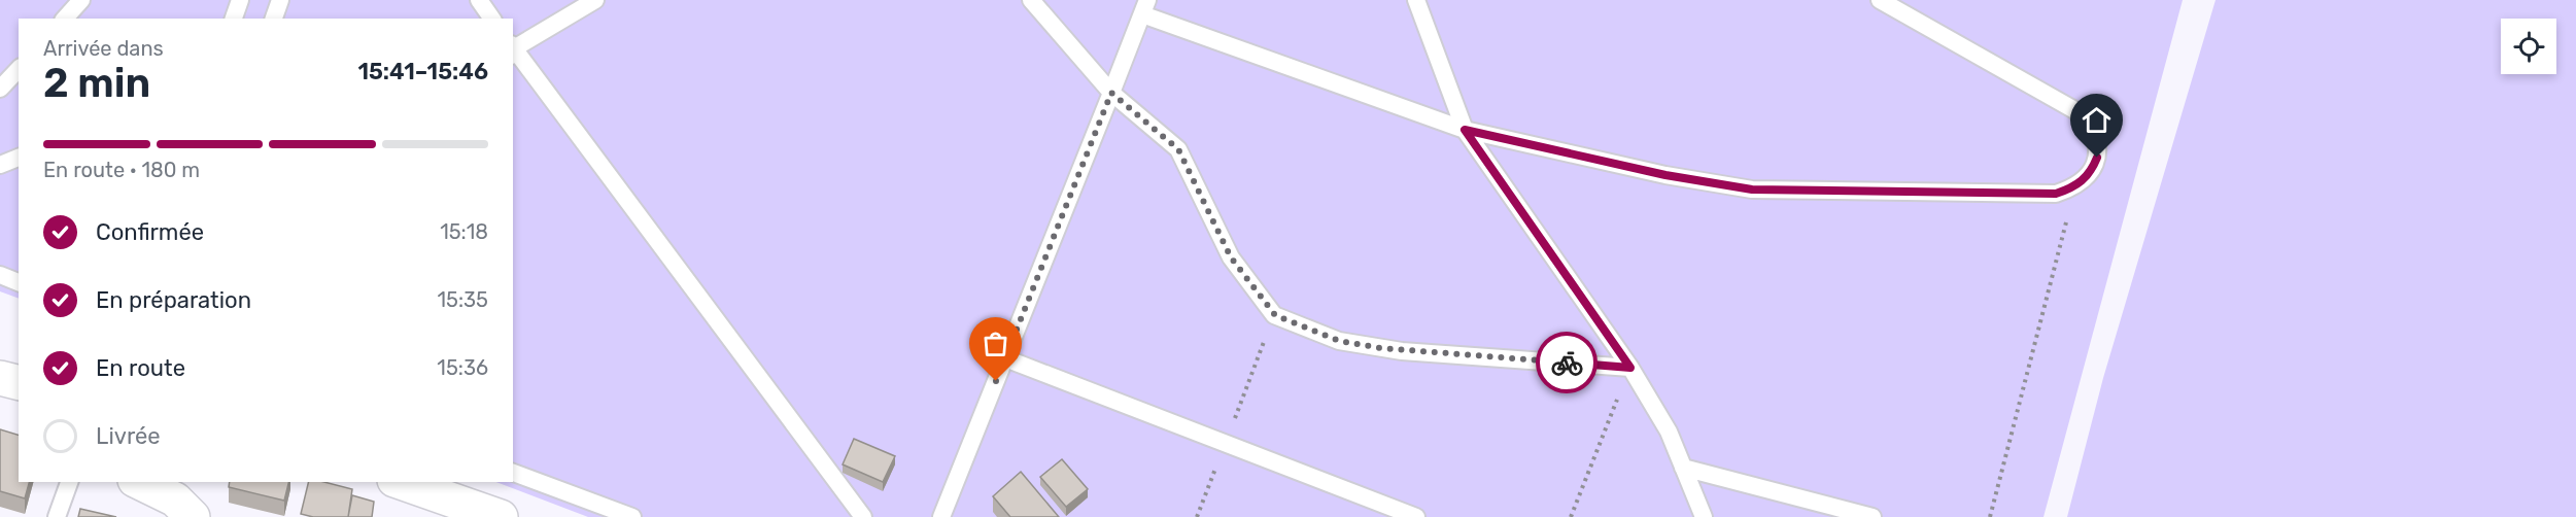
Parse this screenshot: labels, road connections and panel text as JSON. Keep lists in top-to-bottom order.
{
  "page": {
    "heading": ["2 min", "Arrivée dans", "15:41–15:46"],
    "bar": "En route · 180 m",
    "list": [
      ["Confirmée", "15:18"],
      ["En préparation", "15:35"],
      ["En route", "15:36"],
      "Livrée"
    ]
  }
}
